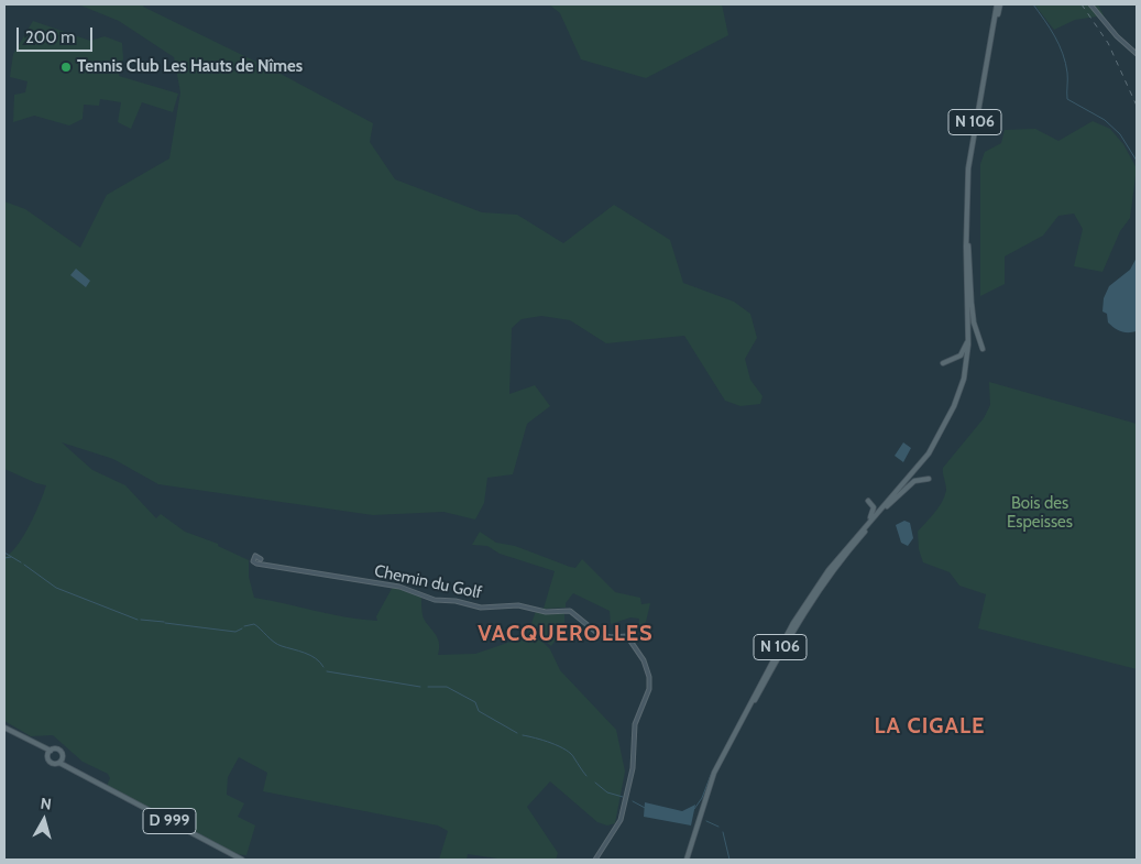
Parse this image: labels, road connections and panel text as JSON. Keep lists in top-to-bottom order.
{
  "streets": {
    "main road": ["N 106", "D 999"],
    "street": ["Chemin du Golf"]
  },
  "districts": ["VACQUEROLLES", "LA CIGALE"],
  "parks": ["Bois des Espeisses"],
  "places": ["Tennis Club Les Hauts de Nîmes"],
  "scale_bar": "200 m",
  "north": "top"
}
